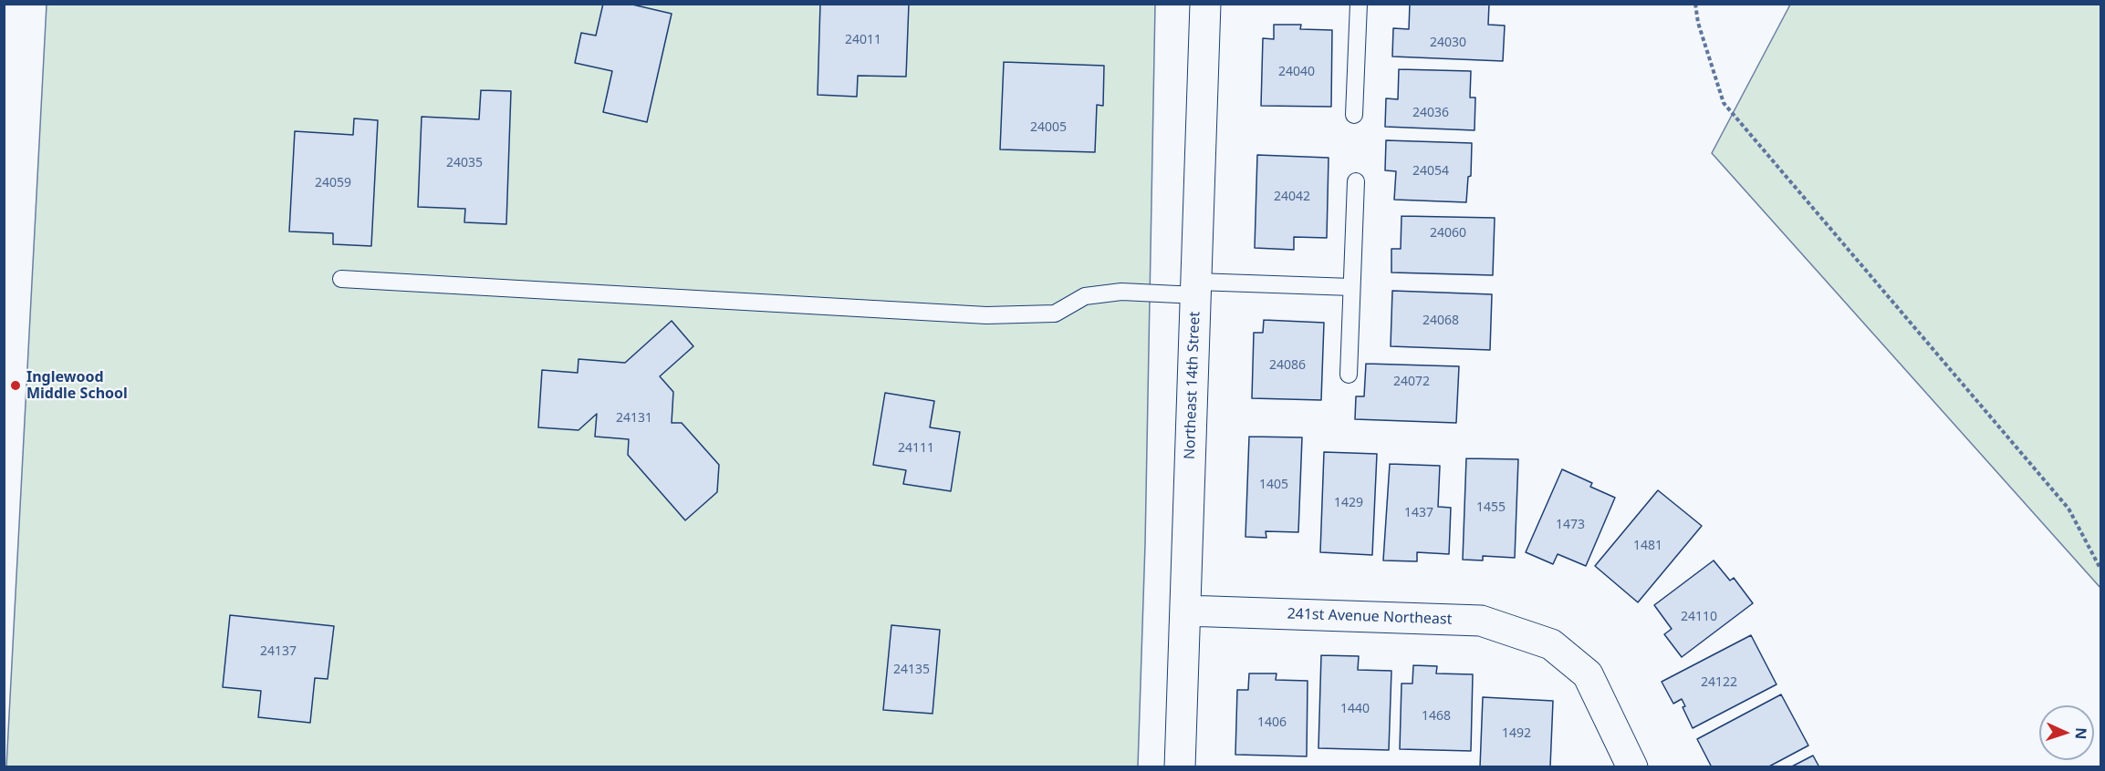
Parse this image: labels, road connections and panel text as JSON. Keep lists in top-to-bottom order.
{
  "streets": {
    "street": ["Northeast 14th Street", "241st Avenue Northeast"]
  },
  "crossings": [
    ["Northeast 14th Street", "241st Avenue Northeast"]
  ],
  "places": ["Inglewood Middle School"],
  "house_numbers": [
    "24011",
    "24030",
    "24040",
    "24036",
    "24005",
    "24035",
    "24054",
    "24059",
    "24042",
    "24060",
    "24068",
    "24086",
    "24072",
    "24131",
    "24111",
    "1405",
    "1429",
    "1455",
    "1437",
    "1473",
    "1481",
    "24110",
    "24137",
    "24135",
    "24122",
    "1440",
    "1468",
    "1406",
    "1492"
  ],
  "north": "right"
}
